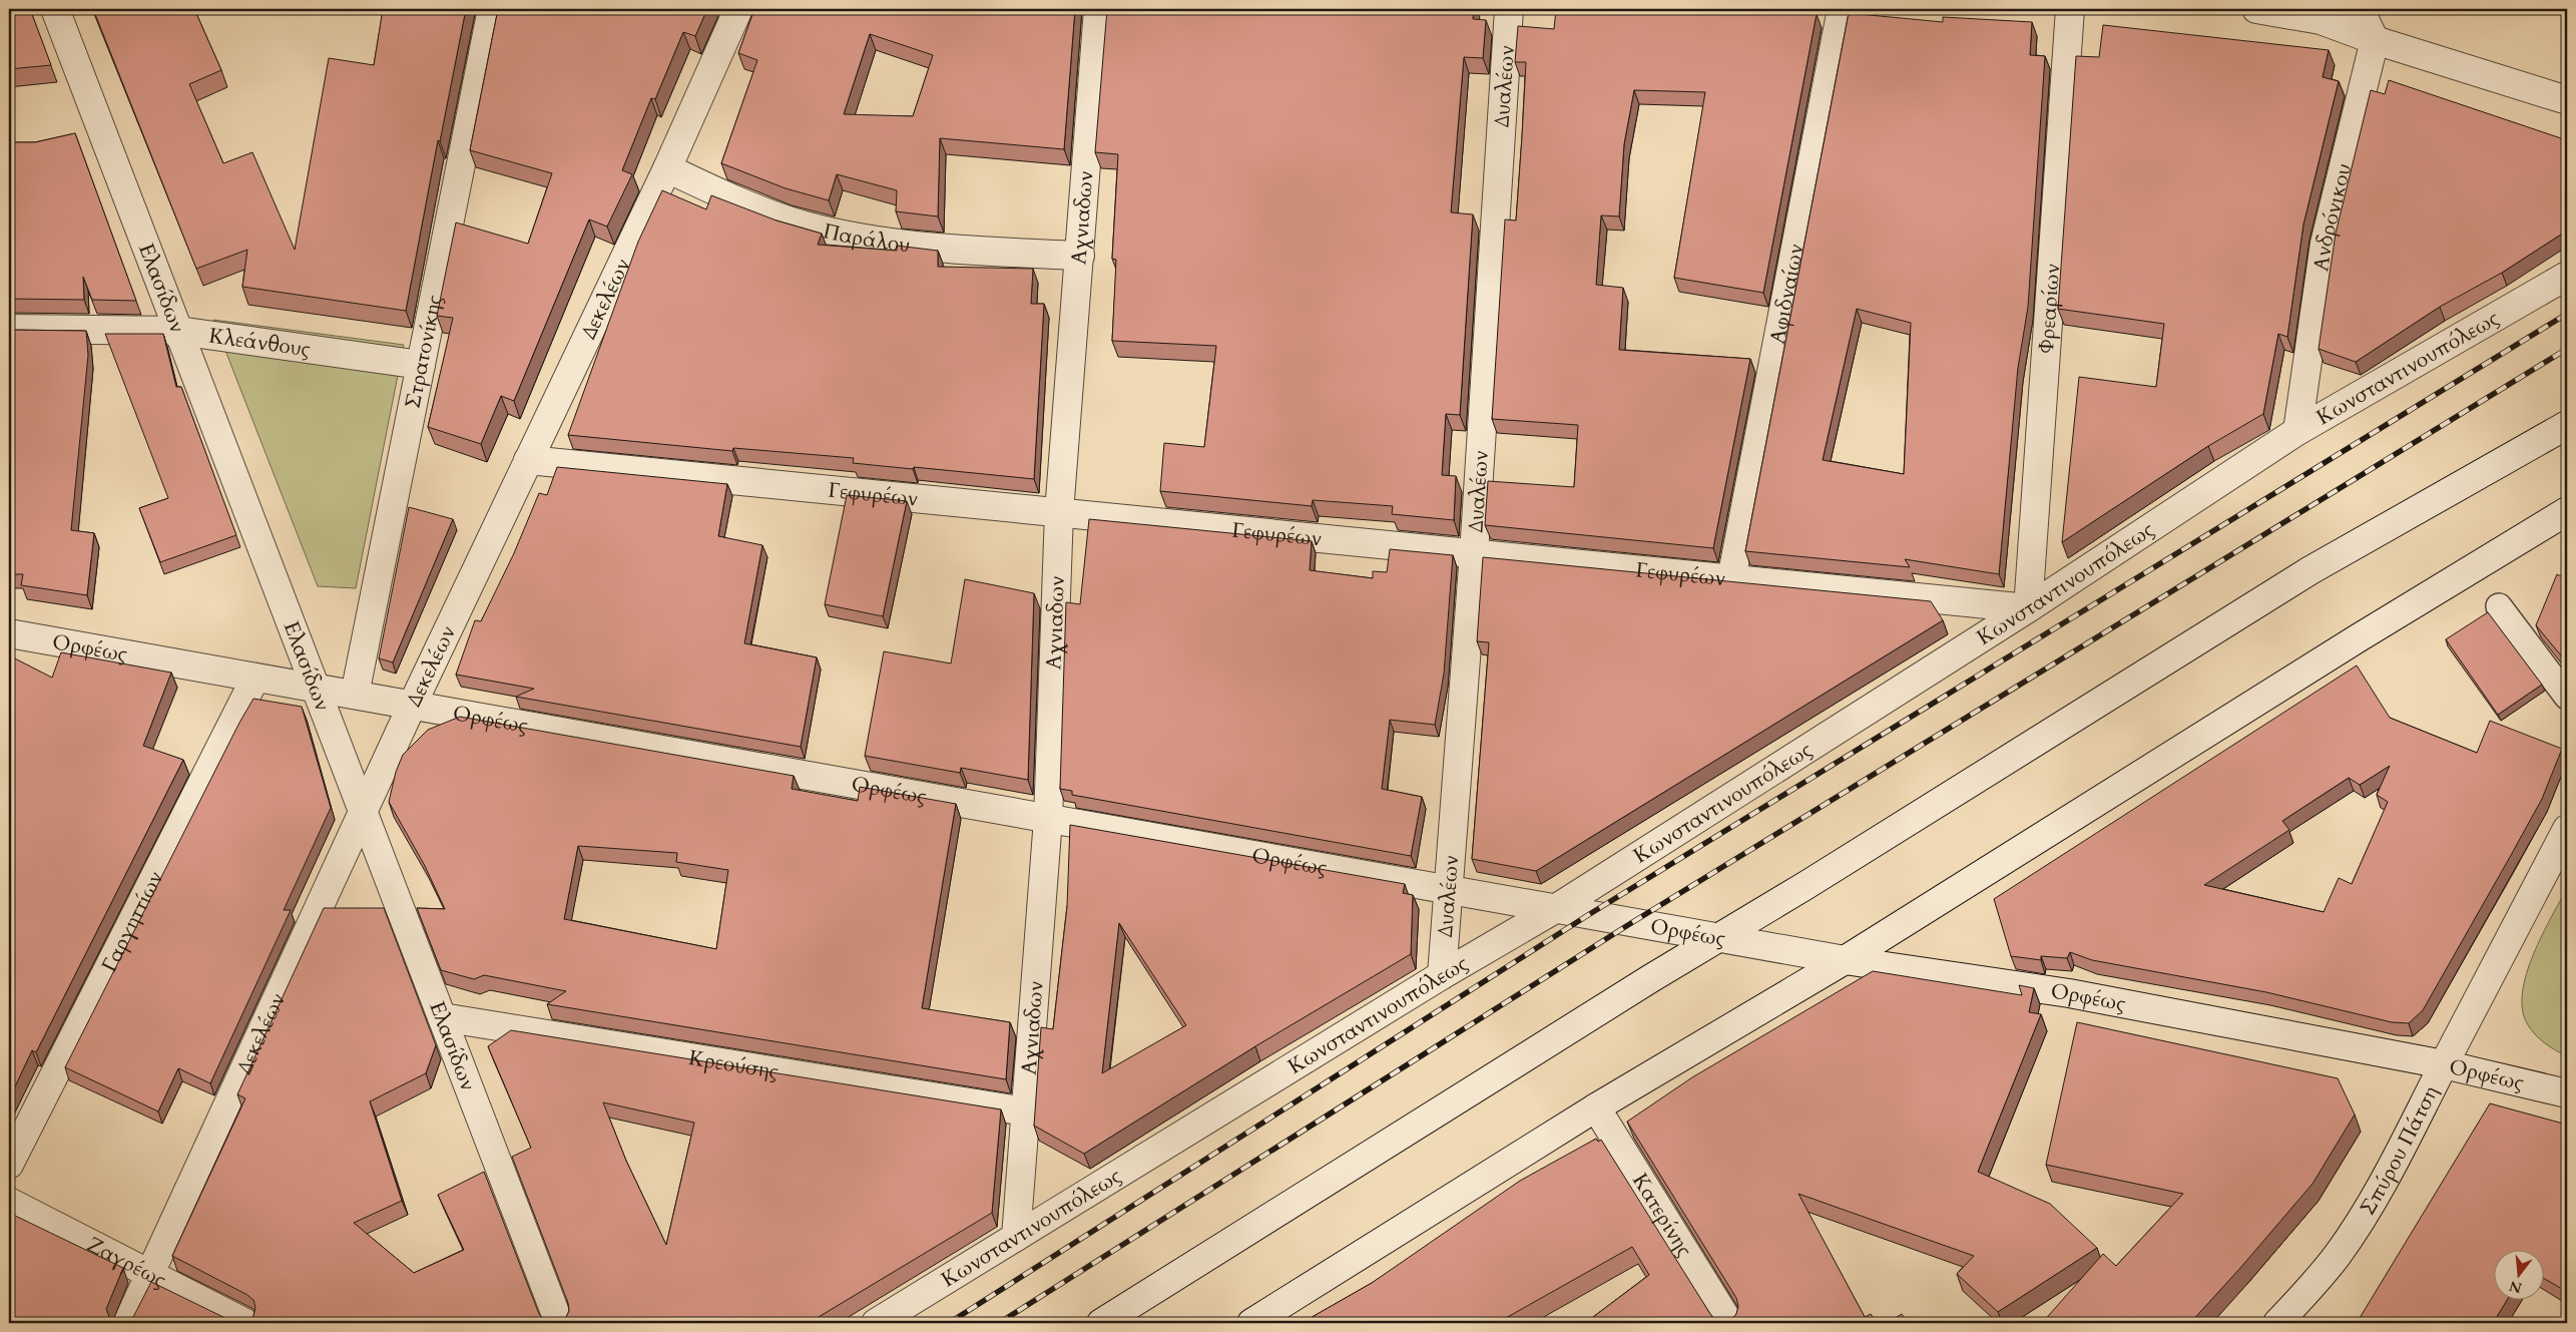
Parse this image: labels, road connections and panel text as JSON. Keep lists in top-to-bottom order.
{
  "streets": {
    "street": [
      "Δυαλέων",
      "Αχνιαδων",
      "Ανδρόνικου",
      "Παράλου",
      "Ελασίδων",
      "Αφιδναίων",
      "Δεκελέων",
      "Φρεαρίων",
      "Κλεάνθους",
      "Στρατονίκης",
      "Κωνσταντινουπόλεως",
      "Γεφυρέων",
      "Ορφέως",
      "Γαργηττίων",
      "Κρεούσης",
      "Σπύρου Πάτση",
      "Κατερίνης",
      "Ζαγρέως"
    ]
  },
  "crossings": [
    ["Δυαλέων", "Κωνσταντινουπόλεως"],
    ["Δυαλέων", "Γεφυρέων"],
    ["Δυαλέων", "Ορφέως"],
    ["Αχνιαδων", "Παράλου"],
    ["Αχνιαδων", "Κωνσταντινουπόλεως"],
    ["Αχνιαδων", "Γεφυρέων"],
    ["Αχνιαδων", "Ορφέως"],
    ["Αχνιαδων", "Κρεούσης"],
    ["Ανδρόνικου", "Κωνσταντινουπόλεως"],
    ["Παράλου", "Δεκελέων"],
    ["Ελασίδων", "Δεκελέων"],
    ["Ελασίδων", "Κλεάνθους"],
    ["Ελασίδων", "Ορφέως"],
    ["Ελασίδων", "Κρεούσης"],
    ["Αφιδναίων", "Γεφυρέων"],
    ["Δεκελέων", "Γεφυρέων"],
    ["Δεκελέων", "Ορφέως"],
    ["Δεκελέων", "Ζαγρέως"],
    ["Φρεαρίων", "Κωνσταντινουπόλεως"],
    ["Φρεαρίων", "Γεφυρέων"],
    ["Κλεάνθους", "Στρατονίκης"],
    ["Στρατονίκης", "Ορφέως"],
    ["Κωνσταντινουπόλεως", "Γεφυρέων"],
    ["Κωνσταντινουπόλεως", "Ορφέως"],
    ["Ορφέως", "Γαργηττίων"],
    ["Ορφέως", "Σπύρου Πάτση"]
  ],
  "north": "bottom"
}
